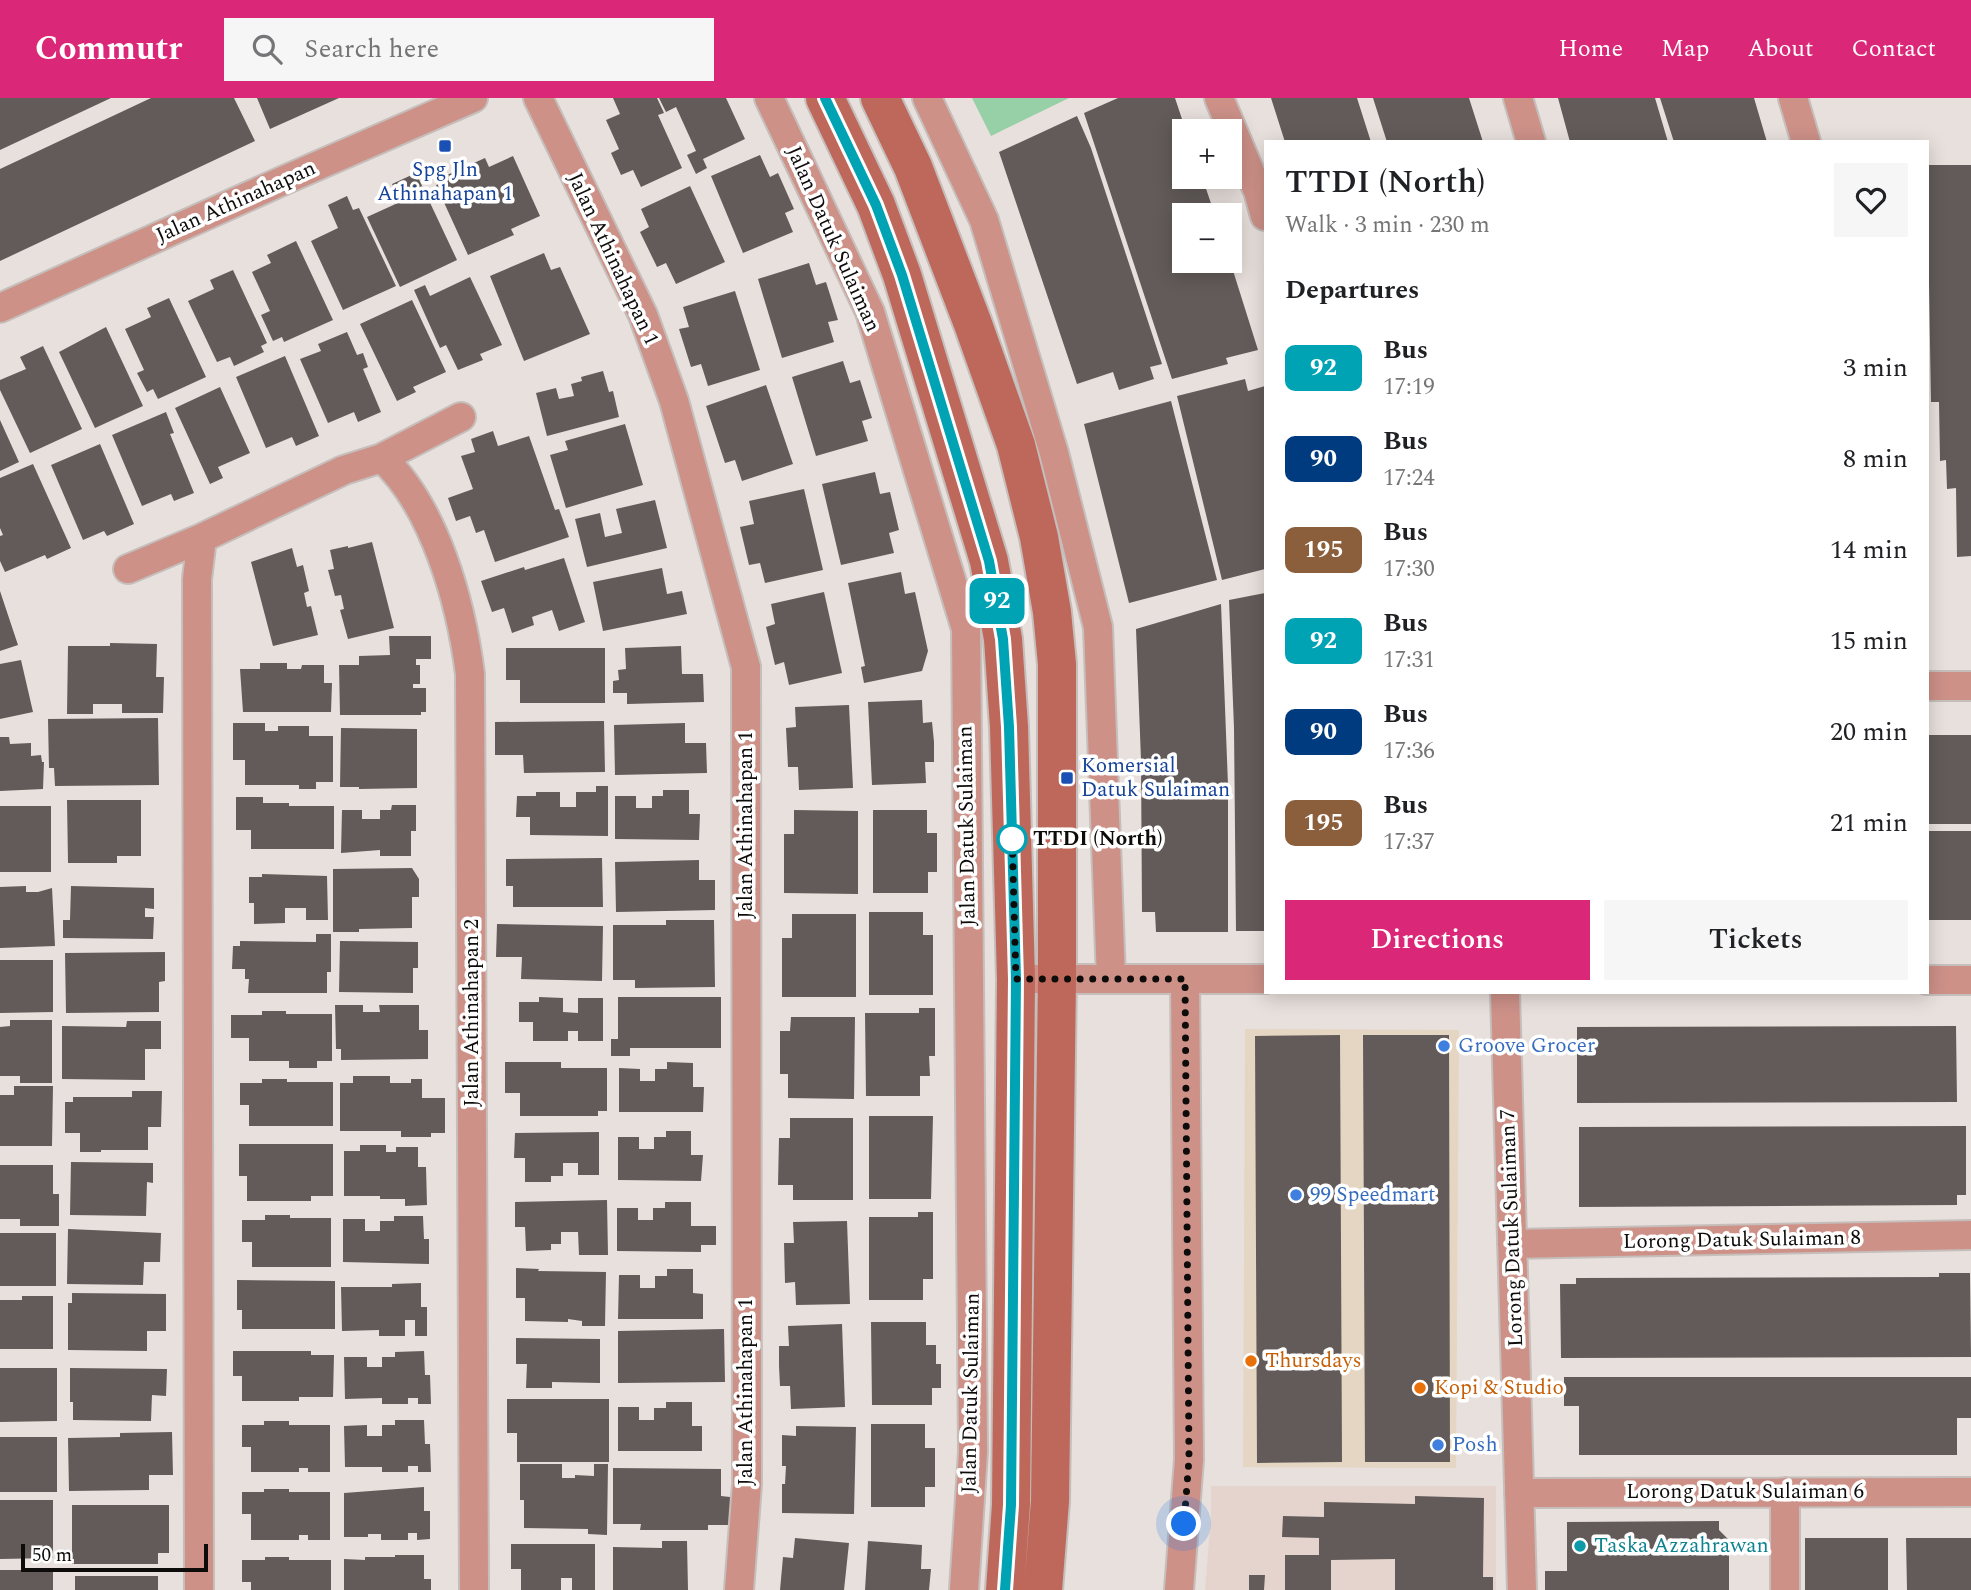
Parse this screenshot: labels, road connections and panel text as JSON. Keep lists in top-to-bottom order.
{
  "streets": {
    "main road": ["Jalan Datuk Sulaiman"],
    "street": [
      "Jalan Athinahapan",
      "Jalan Athinahapan 1",
      "Jalan Athinahapan 2",
      "Lorong Datuk Sulaiman 7",
      "Lorong Datuk Sulaiman 8",
      "Lorong Datuk Sulaiman 6"
    ]
  },
  "crossings": [
    ["Lorong Datuk Sulaiman 7", "Lorong Datuk Sulaiman 8"],
    ["Lorong Datuk Sulaiman 7", "Lorong Datuk Sulaiman 6"]
  ],
  "places": {
    "transit": ["Spg Jln Athinahapan 1", "Komersial Datuk Sulaiman"],
    "other": [
      "TTDI (North)",
      "Groove Grocer",
      "99 Speedmart",
      "Thursdays",
      "Kopi & Studio",
      "Posh",
      "Taska Azzahrawan"
    ]
  },
  "lines": ["bus line 92"],
  "scale_bar": "50 m",
  "page": {
    "header": "Commutr",
    "search": "Search here",
    "nav": [
      "Home",
      "Map",
      "About",
      "Contact"
    ],
    "on_map": "92",
    "map_buttons": ["+", "−"],
    "heading": [
      ["TTDI (North)", "Walk · 3 min · 230 m"],
      "Departures"
    ],
    "list": [
      {
        "mark": "92",
        "name": "Bus",
        "note": "17:19",
        "value": "3 min"
      },
      {
        "mark": "90",
        "name": "Bus",
        "note": "17:24",
        "value": "8 min"
      },
      {
        "mark": "195",
        "name": "Bus",
        "note": "17:30",
        "value": "14 min"
      },
      {
        "mark": "92",
        "name": "Bus",
        "note": "17:31",
        "value": "15 min"
      },
      {
        "mark": "90",
        "name": "Bus",
        "note": "17:36",
        "value": "20 min"
      },
      {
        "mark": "195",
        "name": "Bus",
        "note": "17:37",
        "value": "21 min"
      }
    ],
    "buttons": ["Directions", "Tickets"],
    "scale": "50 m"
  }
}
